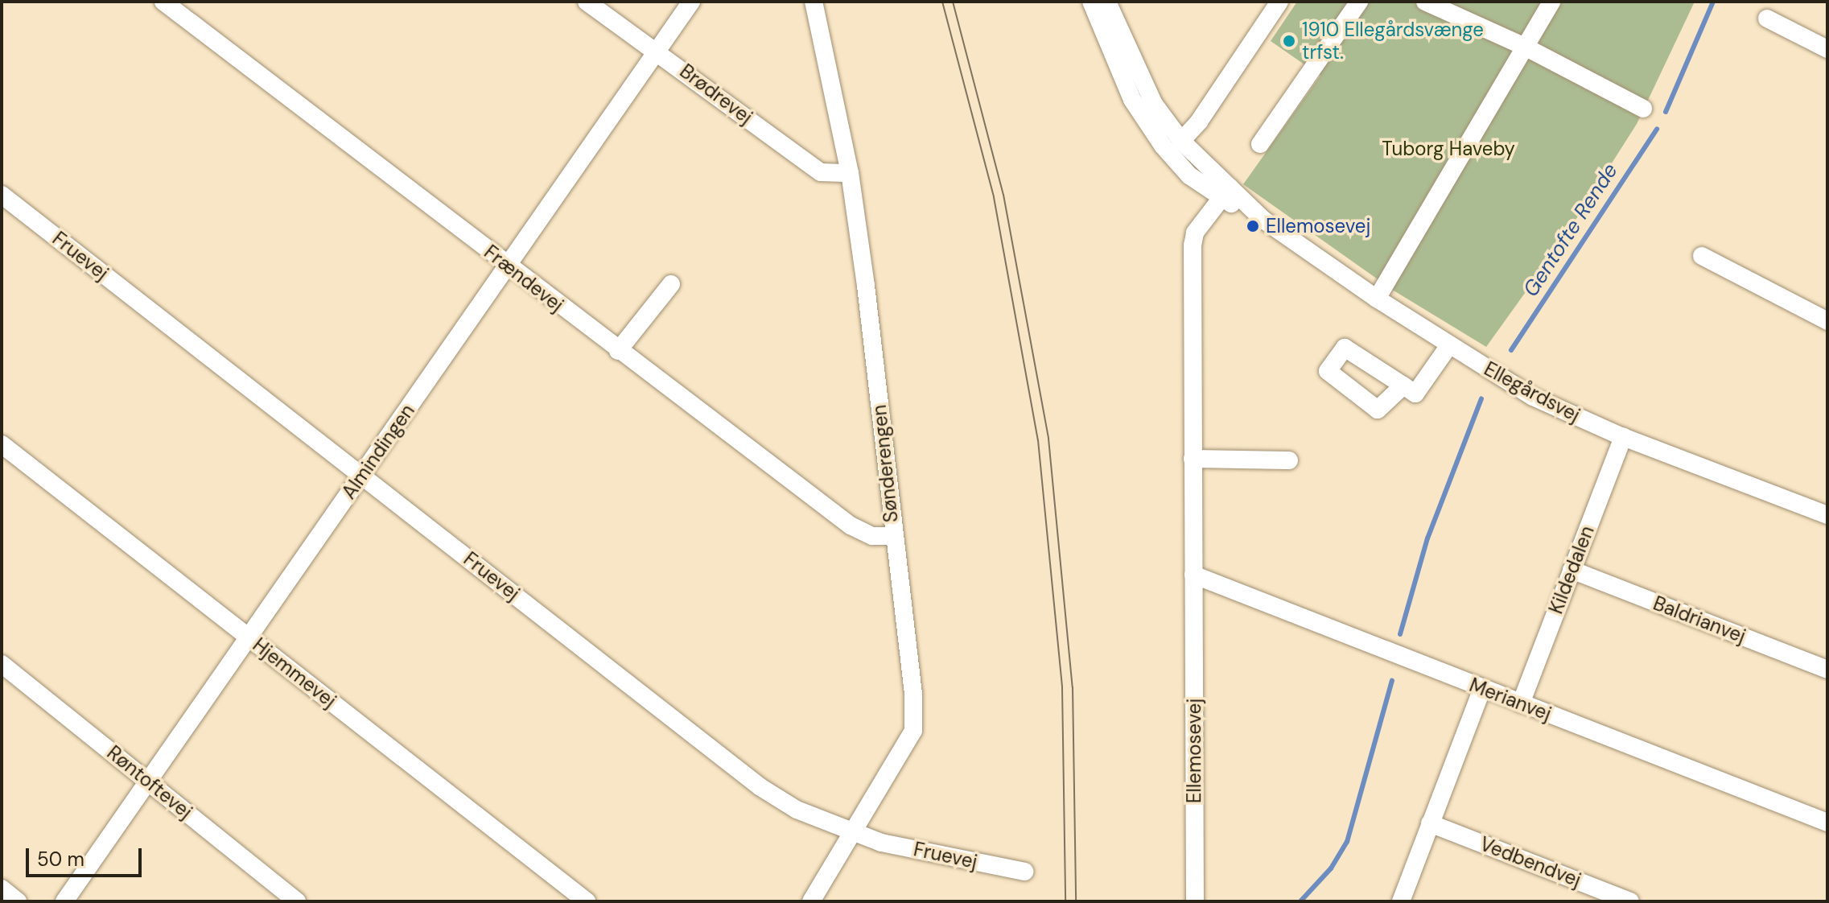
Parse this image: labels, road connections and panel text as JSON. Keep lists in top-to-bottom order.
{
  "streets": {
    "street": [
      "Brødrevej",
      "Fruevej",
      "Frændevej",
      "Ellegårdsvej",
      "Almindingen",
      "Sønderengen",
      "Kildedalen",
      "Baldrianvej",
      "Hjemmevej",
      "Merianvej",
      "Ellemosevej",
      "Røntoftevej",
      "Vedbendvej"
    ]
  },
  "crossings": [
    ["Brødrevej", "Almindingen"],
    ["Brødrevej", "Sønderengen"],
    ["Fruevej", "Almindingen"],
    ["Fruevej", "Sønderengen"],
    ["Frændevej", "Almindingen"],
    ["Frændevej", "Sønderengen"],
    ["Ellegårdsvej", "Kildedalen"],
    ["Ellegårdsvej", "Ellemosevej"],
    ["Almindingen", "Hjemmevej"],
    ["Almindingen", "Røntoftevej"],
    ["Kildedalen", "Baldrianvej"],
    ["Kildedalen", "Merianvej"],
    ["Merianvej", "Ellemosevej"]
  ],
  "water": ["Gentofte Rende"],
  "parks": ["Tuborg Haveby"],
  "places": ["1910 Ellegårdsvænge trfst.", "Ellemosevej"],
  "scale_bar": "50 m"
}
